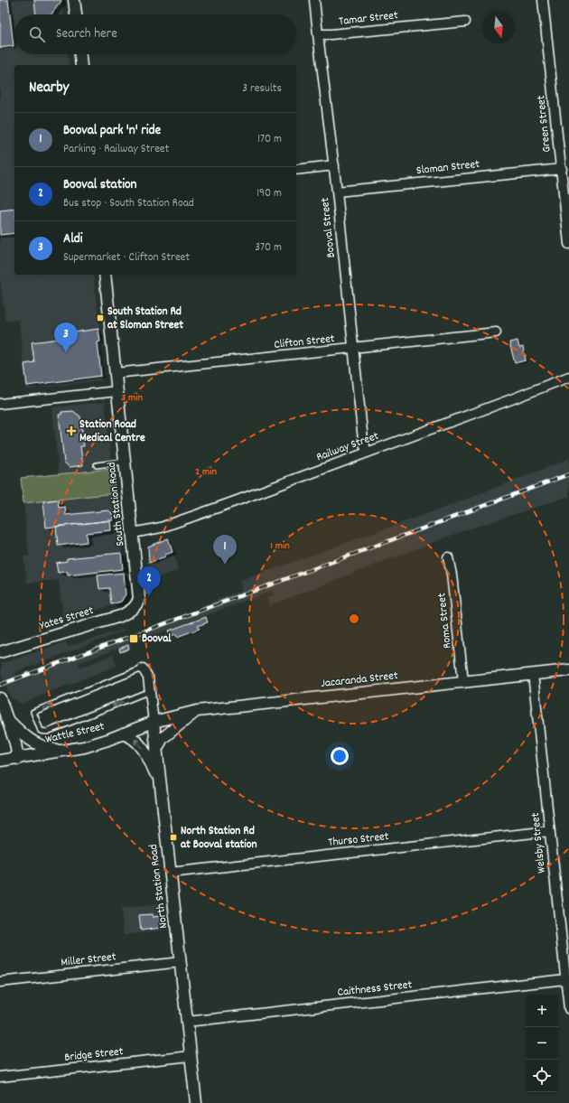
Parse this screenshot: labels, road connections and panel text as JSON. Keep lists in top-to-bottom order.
{
  "streets": {
    "street": [
      "Tamar Street",
      "Green Street",
      "Sloman Street",
      "Booval Street",
      "Clifton Street",
      "Railway Street",
      "South Station Road",
      "Yates Street",
      "Roma Street",
      "Jacaranda Street",
      "Wattle Street",
      "Thurso Street",
      "Welsby Street",
      "North Station Road",
      "Miller Street",
      "Caithness Street",
      "Bridge Street"
    ]
  },
  "crossings": [
    ["Tamar Street", "Booval Street"],
    ["Green Street", "Sloman Street"],
    ["Sloman Street", "Booval Street"],
    ["Booval Street", "Clifton Street"],
    ["Booval Street", "Railway Street"],
    ["Clifton Street", "South Station Road"],
    ["Railway Street", "South Station Road"],
    ["South Station Road", "Yates Street"],
    ["Roma Street", "Jacaranda Street"],
    ["Jacaranda Street", "Wattle Street"],
    ["Jacaranda Street", "Welsby Street"],
    ["Jacaranda Street", "North Station Road"],
    ["Wattle Street", "North Station Road"],
    ["Thurso Street", "Welsby Street"],
    ["Thurso Street", "North Station Road"],
    ["Welsby Street", "Caithness Street"],
    ["North Station Road", "Miller Street"],
    ["North Station Road", "Caithness Street"],
    ["North Station Road", "Bridge Street"]
  ],
  "places": {
    "transit": ["South Station Rd at Sloman Street", "Booval", "North Station Rd at Booval station"],
    "health": ["Station Road Medical Centre"]
  },
  "north": "bottom",
  "page": {
    "search": "Search here",
    "heading": ["Nearby", "3 results"],
    "list": [
      {
        "mark": "1",
        "name": "Booval park 'n' ride",
        "note": "Parking · Railway Street",
        "value": "170 m"
      },
      {
        "mark": "2",
        "name": "Booval station",
        "note": "Bus stop · South Station Road",
        "value": "190 m"
      },
      {
        "mark": "3",
        "name": "Aldi",
        "note": "Supermarket · Clifton Street",
        "value": "370 m"
      }
    ],
    "pins": ["3", "1", "2"],
    "map_buttons": ["+", "−"]
  },
  "rings": ["3 min", "2 min", "1 min"]
}
